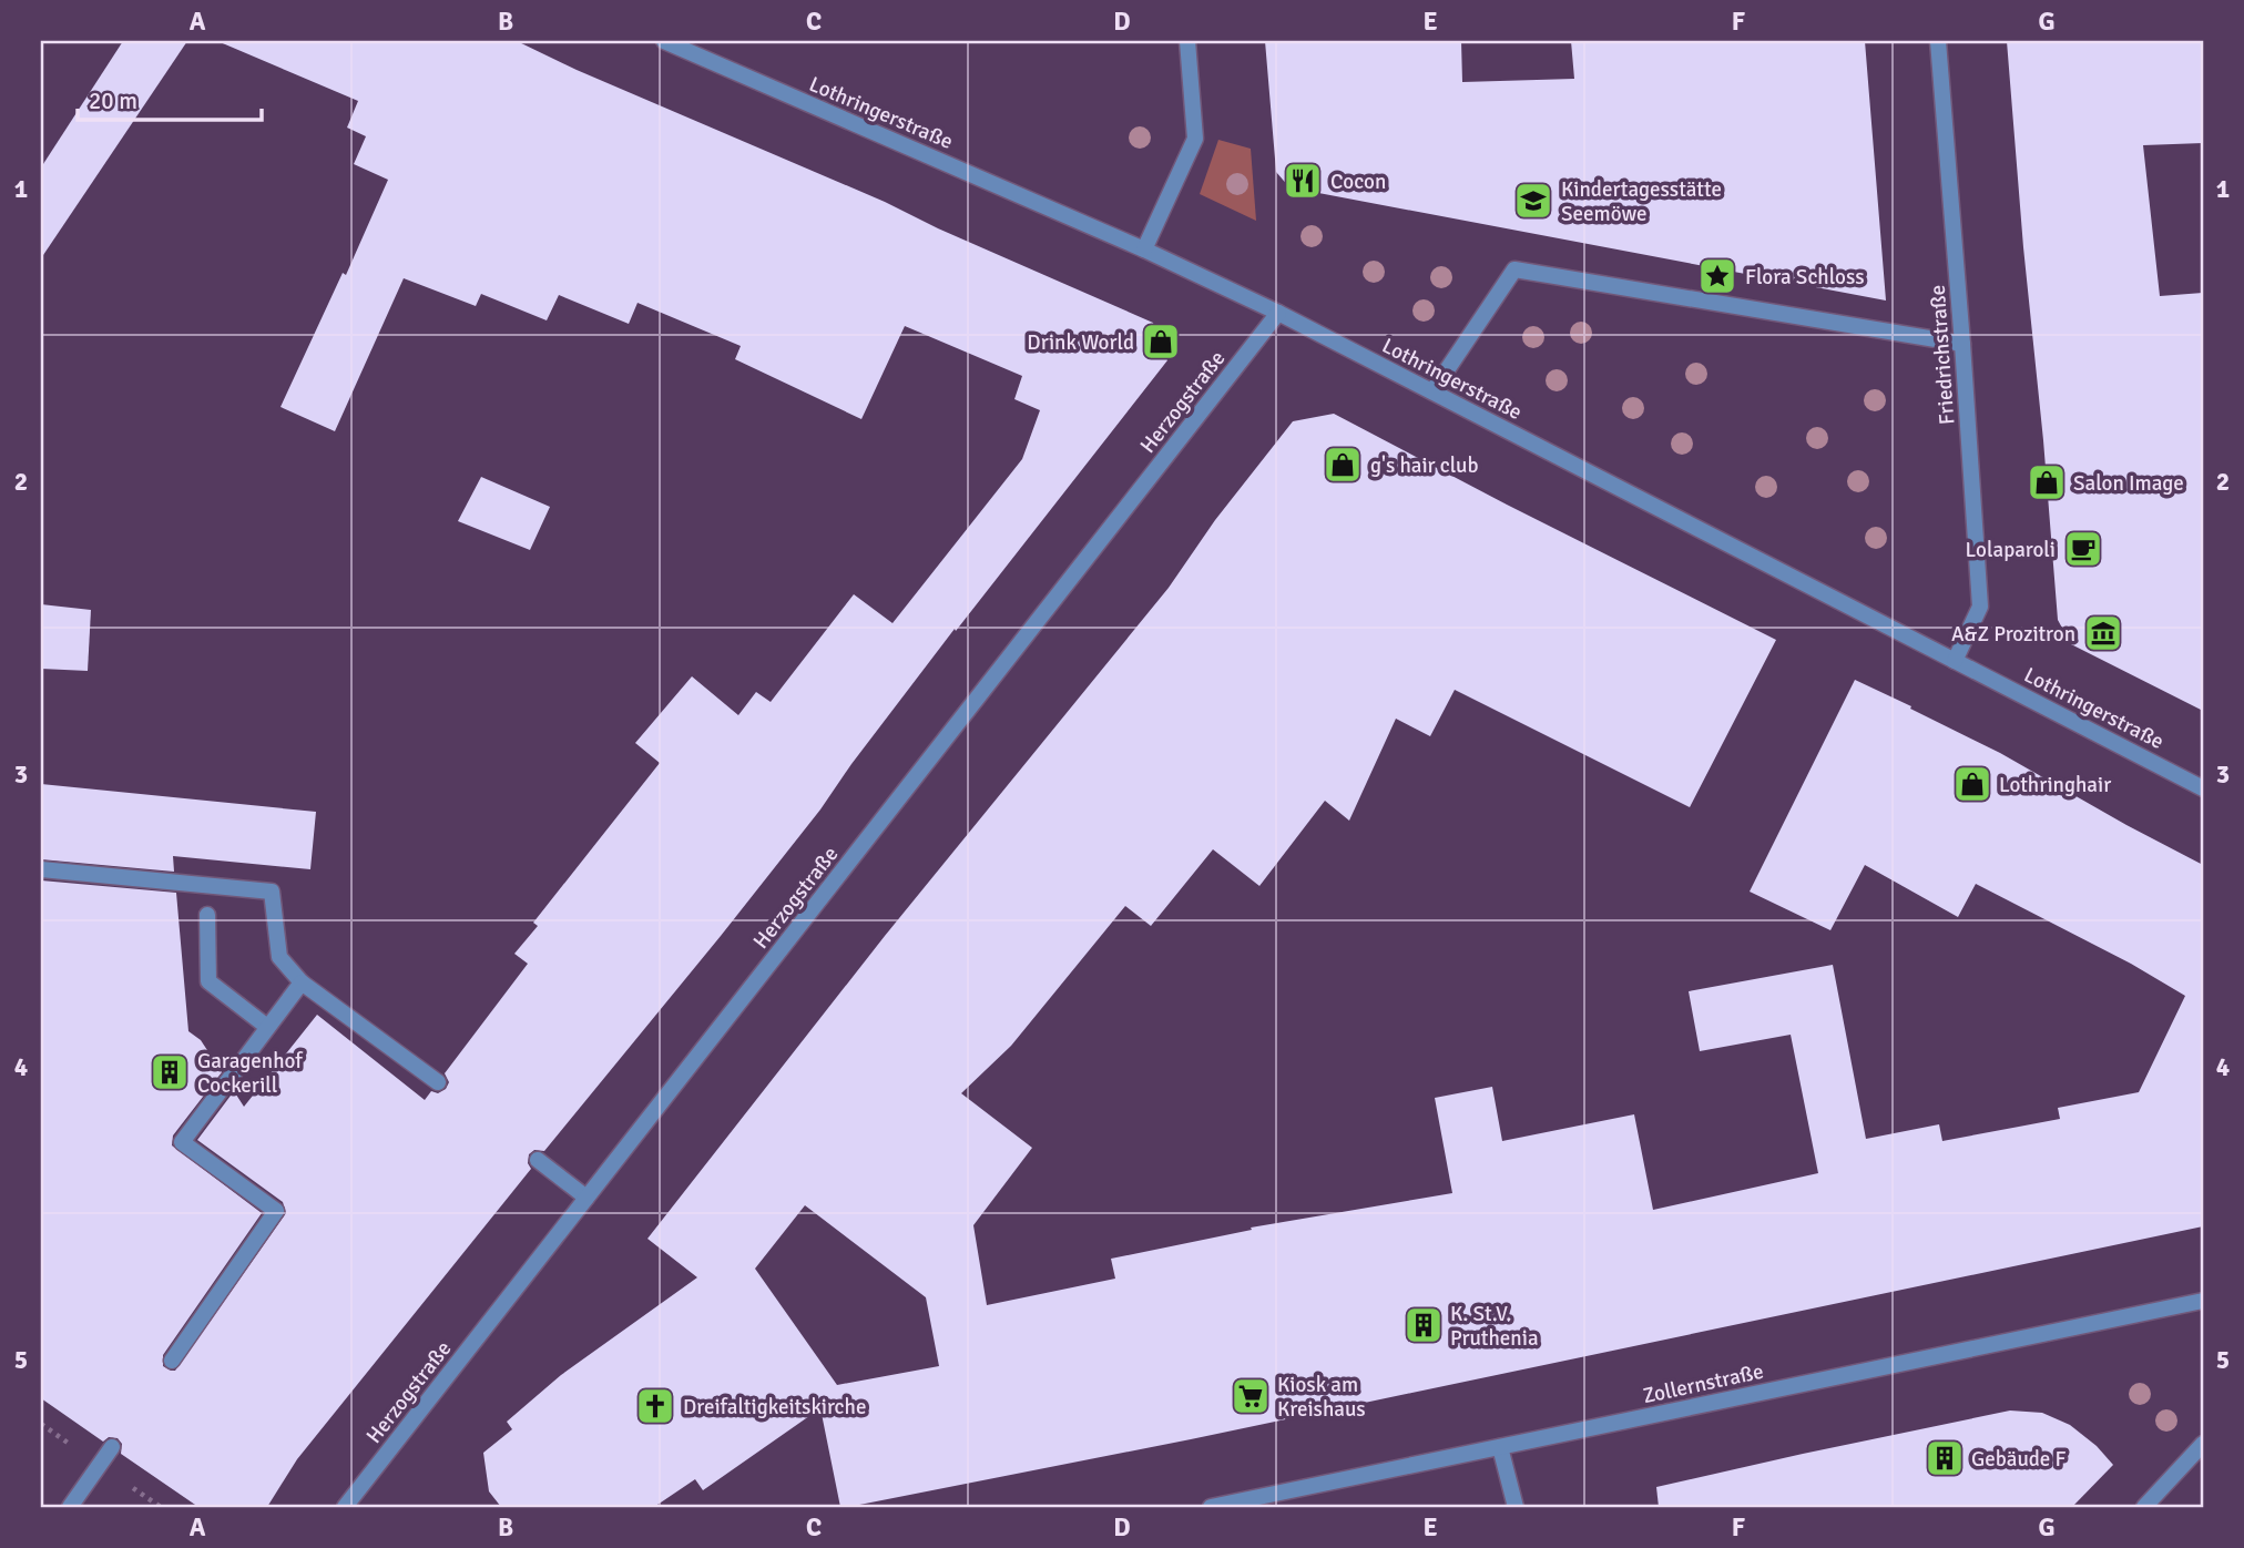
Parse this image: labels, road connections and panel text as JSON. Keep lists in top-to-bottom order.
{
  "streets": {
    "street": [
      "Lothringerstraße",
      "Friedrichstraße",
      "Herzogstraße",
      "Zollernstraße"
    ]
  },
  "crossings": [
    ["Lothringerstraße", "Friedrichstraße"],
    ["Lothringerstraße", "Herzogstraße"]
  ],
  "places": {
    "restaurant": ["Cocon"],
    "school or university": ["Kindertagesstätte Seemöwe"],
    "place": ["Flora Schloss"],
    "shop": [
      "Drink World",
      "g's hair club",
      "Salon Image",
      "Lothringhair"
    ],
    "cafe": ["Lolaparoli"],
    "museum": ["A&Z Prozitron"],
    "building": ["Garagenhof Cockerill", "K. St.V. Pruthenia", "Gebäude F"],
    "supermarket": ["Kiosk am Kreishaus"],
    "church": ["Dreifaltigkeitskirche"]
  },
  "scale_bar": "20 m",
  "grid": {
    "columns": [
      "A",
      "B",
      "C",
      "D",
      "E",
      "F",
      "G"
    ],
    "rows": [
      "1",
      "2",
      "3",
      "4",
      "5"
    ]
  }
}
